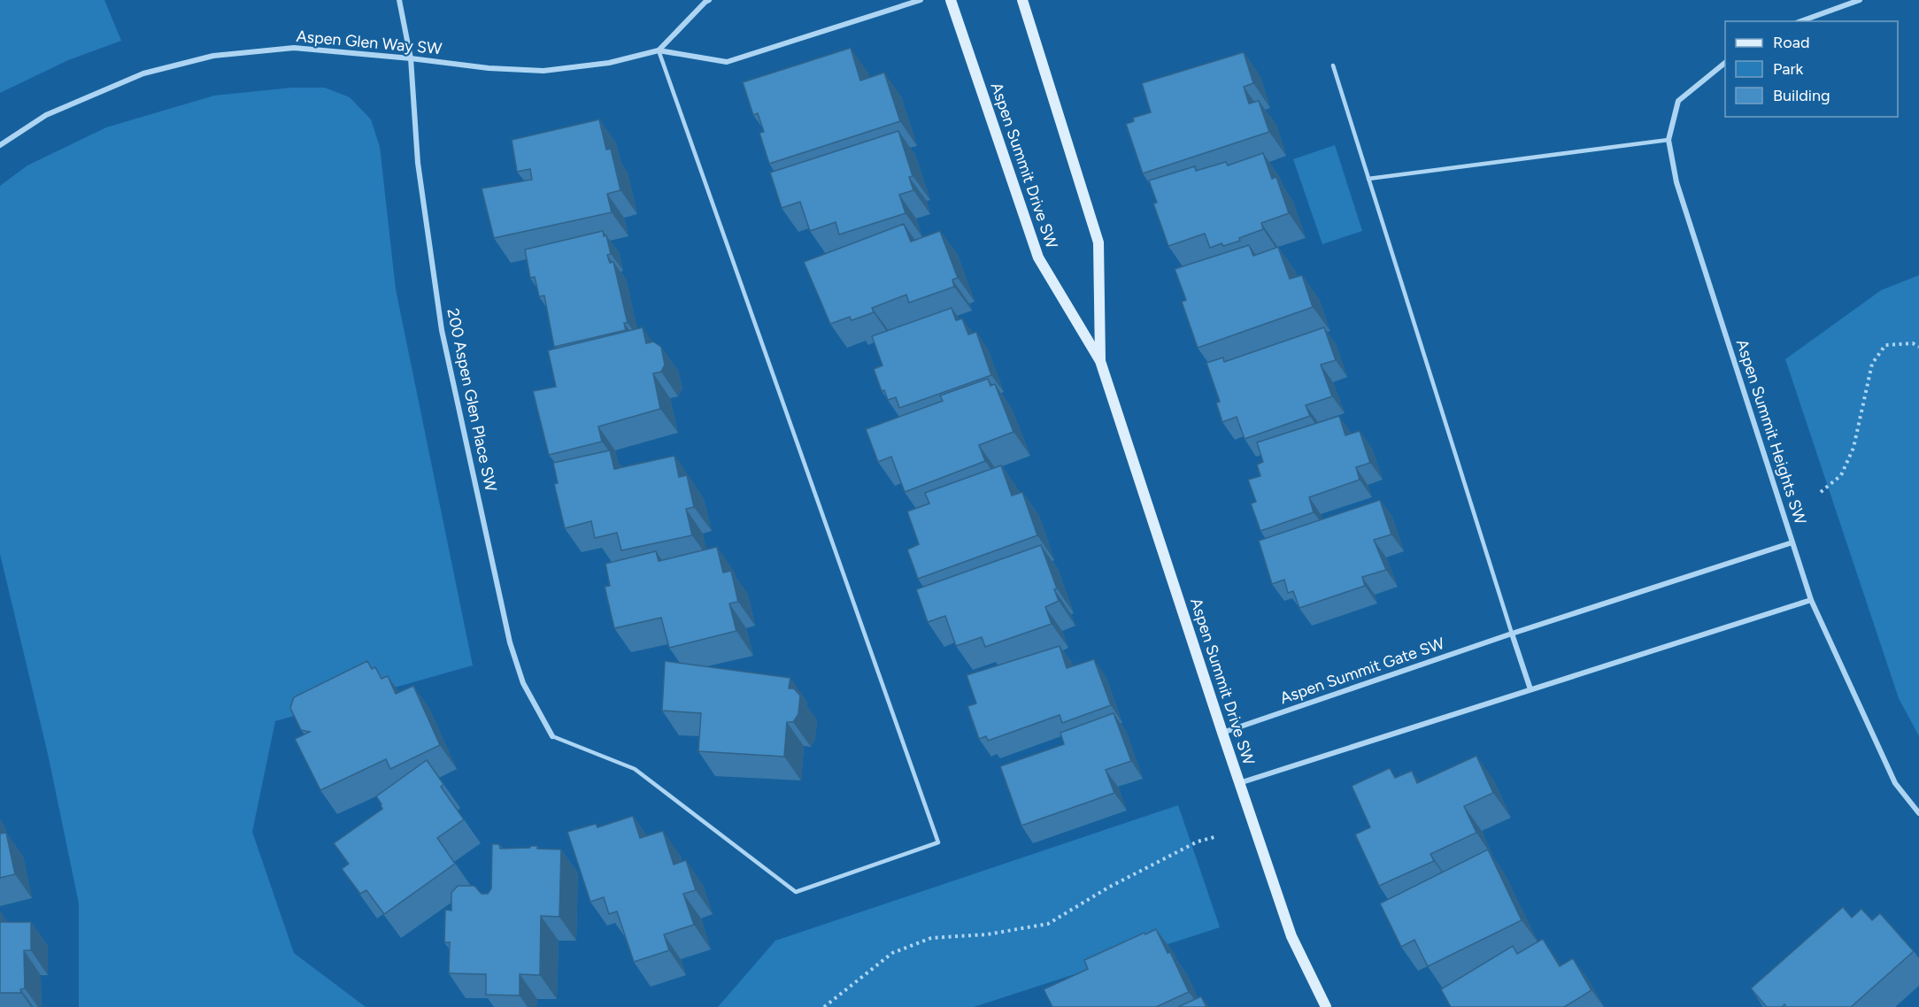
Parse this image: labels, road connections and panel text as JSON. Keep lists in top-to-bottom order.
{
  "streets": {
    "street": [
      "Aspen Glen Way SW",
      "Aspen Summit Drive SW",
      "200 Aspen Glen Place SW",
      "Aspen Summit Heights SW",
      "Aspen Summit Gate SW"
    ]
  },
  "crossings": [
    ["Aspen Glen Way SW", "200 Aspen Glen Place SW"],
    ["Aspen Summit Drive SW", "Aspen Summit Gate SW"],
    ["Aspen Summit Heights SW", "Aspen Summit Gate SW"]
  ],
  "legend": ["Road", "Park", "Building"]
}
